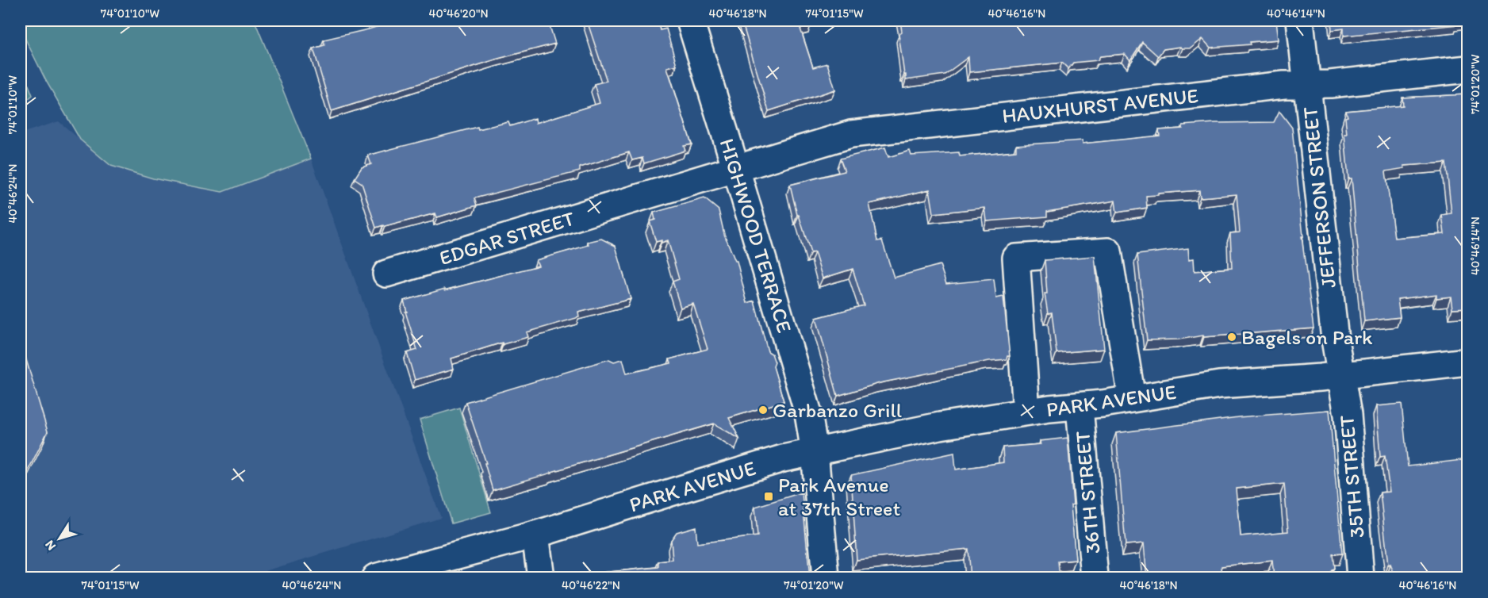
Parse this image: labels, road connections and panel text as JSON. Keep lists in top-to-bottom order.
{
  "streets": {
    "street": [
      "HAUXHURST AVENUE",
      "JEFFERSON STREET",
      "HIGHWOOD TERRACE",
      "EDGAR STREET",
      "PARK AVENUE",
      "35TH STREET",
      "36TH STREET"
    ]
  },
  "crossings": [
    ["HAUXHURST AVENUE", "JEFFERSON STREET"],
    ["HAUXHURST AVENUE", "HIGHWOOD TERRACE"],
    ["HAUXHURST AVENUE", "EDGAR STREET"],
    ["JEFFERSON STREET", "PARK AVENUE"],
    ["JEFFERSON STREET", "35TH STREET"],
    ["HIGHWOOD TERRACE", "EDGAR STREET"],
    ["HIGHWOOD TERRACE", "PARK AVENUE"],
    ["PARK AVENUE", "35TH STREET"],
    ["PARK AVENUE", "36TH STREET"]
  ],
  "places": {
    "other": ["Bagels on Park", "Garbanzo Grill"],
    "transit": ["Park Avenue at 37th Street"]
  },
  "north": "bottom left",
  "coordinates": [
    "74°01'10\"W",
    "40°46'20\"N",
    "40°46'18\"N",
    "74°01'15\"W",
    "40°46'16\"N",
    "40°46'14\"N",
    "74°01'20\"W",
    "40°46'24\"N",
    "40°46'22\"N"
  ]
}
